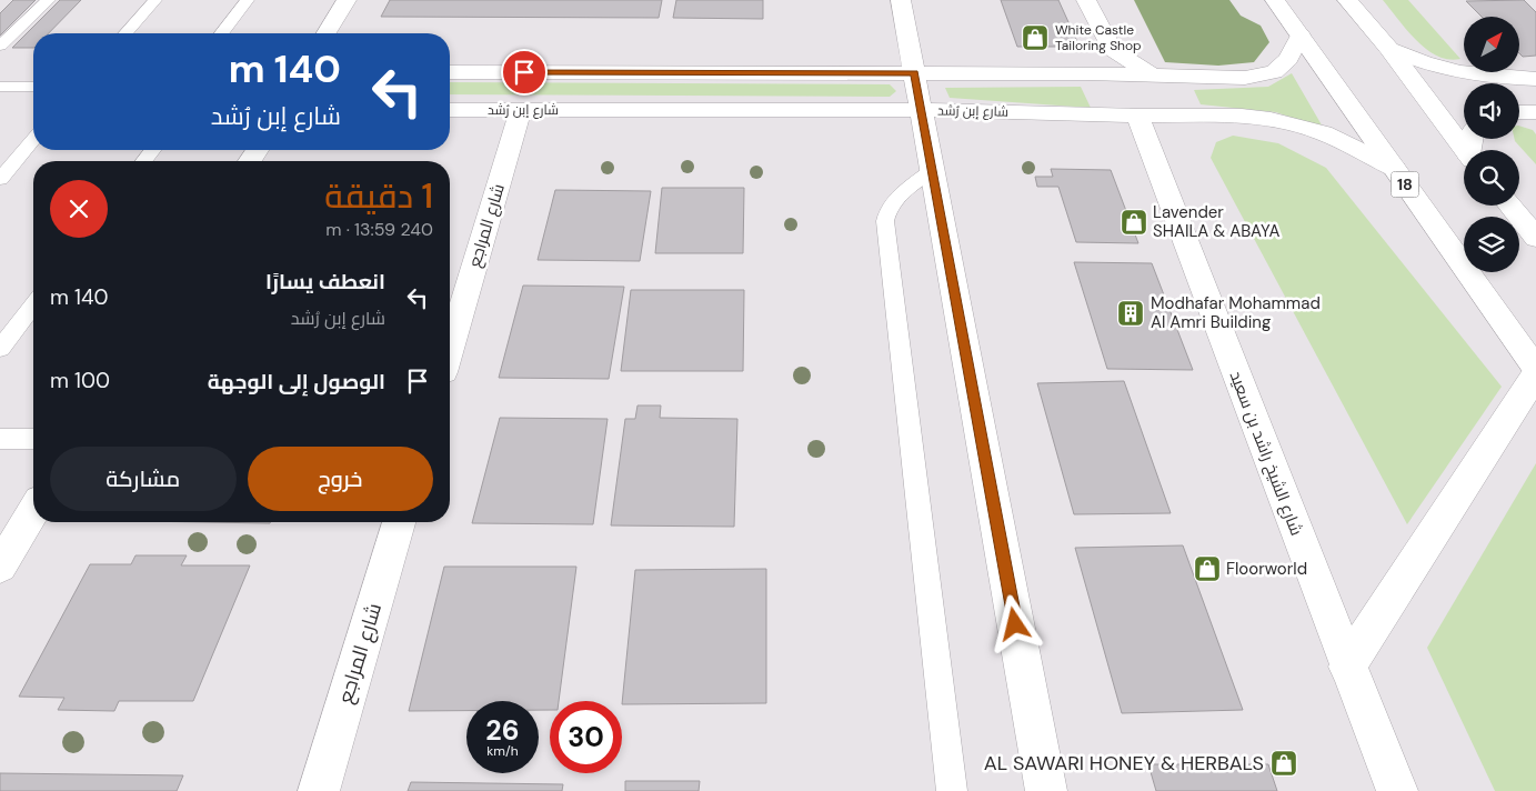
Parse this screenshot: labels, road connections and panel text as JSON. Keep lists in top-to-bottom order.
{
  "streets": {
    "street": [
      "شارع إبن رُشد",
      "18",
      "شارع المراجع",
      "شارع الشيخ راشد بن سعيد"
    ]
  },
  "crossings": [
    ["شارع إبن رُشد", "18"],
    ["شارع إبن رُشد", "شارع المراجع"],
    ["شارع إبن رُشد", "شارع الشيخ راشد بن سعيد"]
  ],
  "places": {
    "shop": [
      "White Castle Tailoring Shop",
      "Lavender SHAILA & ABAYA",
      "Floorworld",
      "AL SAWARI HONEY & HERBALS"
    ],
    "building": ["Modhafar Mohammad Al Amri Building"]
  },
  "north": "top right",
  "page": {
    "turn": ["140 m", "شارع إبن رُشد"],
    "heading": ["1 دقيقة", "240 m · 13:59"],
    "list": [
      {
        "name": "انعطف يسارًا",
        "note": "شارع إبن رُشد",
        "value": "140 m"
      },
      {
        "name": "الوصول إلى الوجهة",
        "value": "100 m"
      }
    ],
    "buttons": ["خروج", "مشاركة"],
    "speed": "26 km/h",
    "limit": "30"
  }
}
